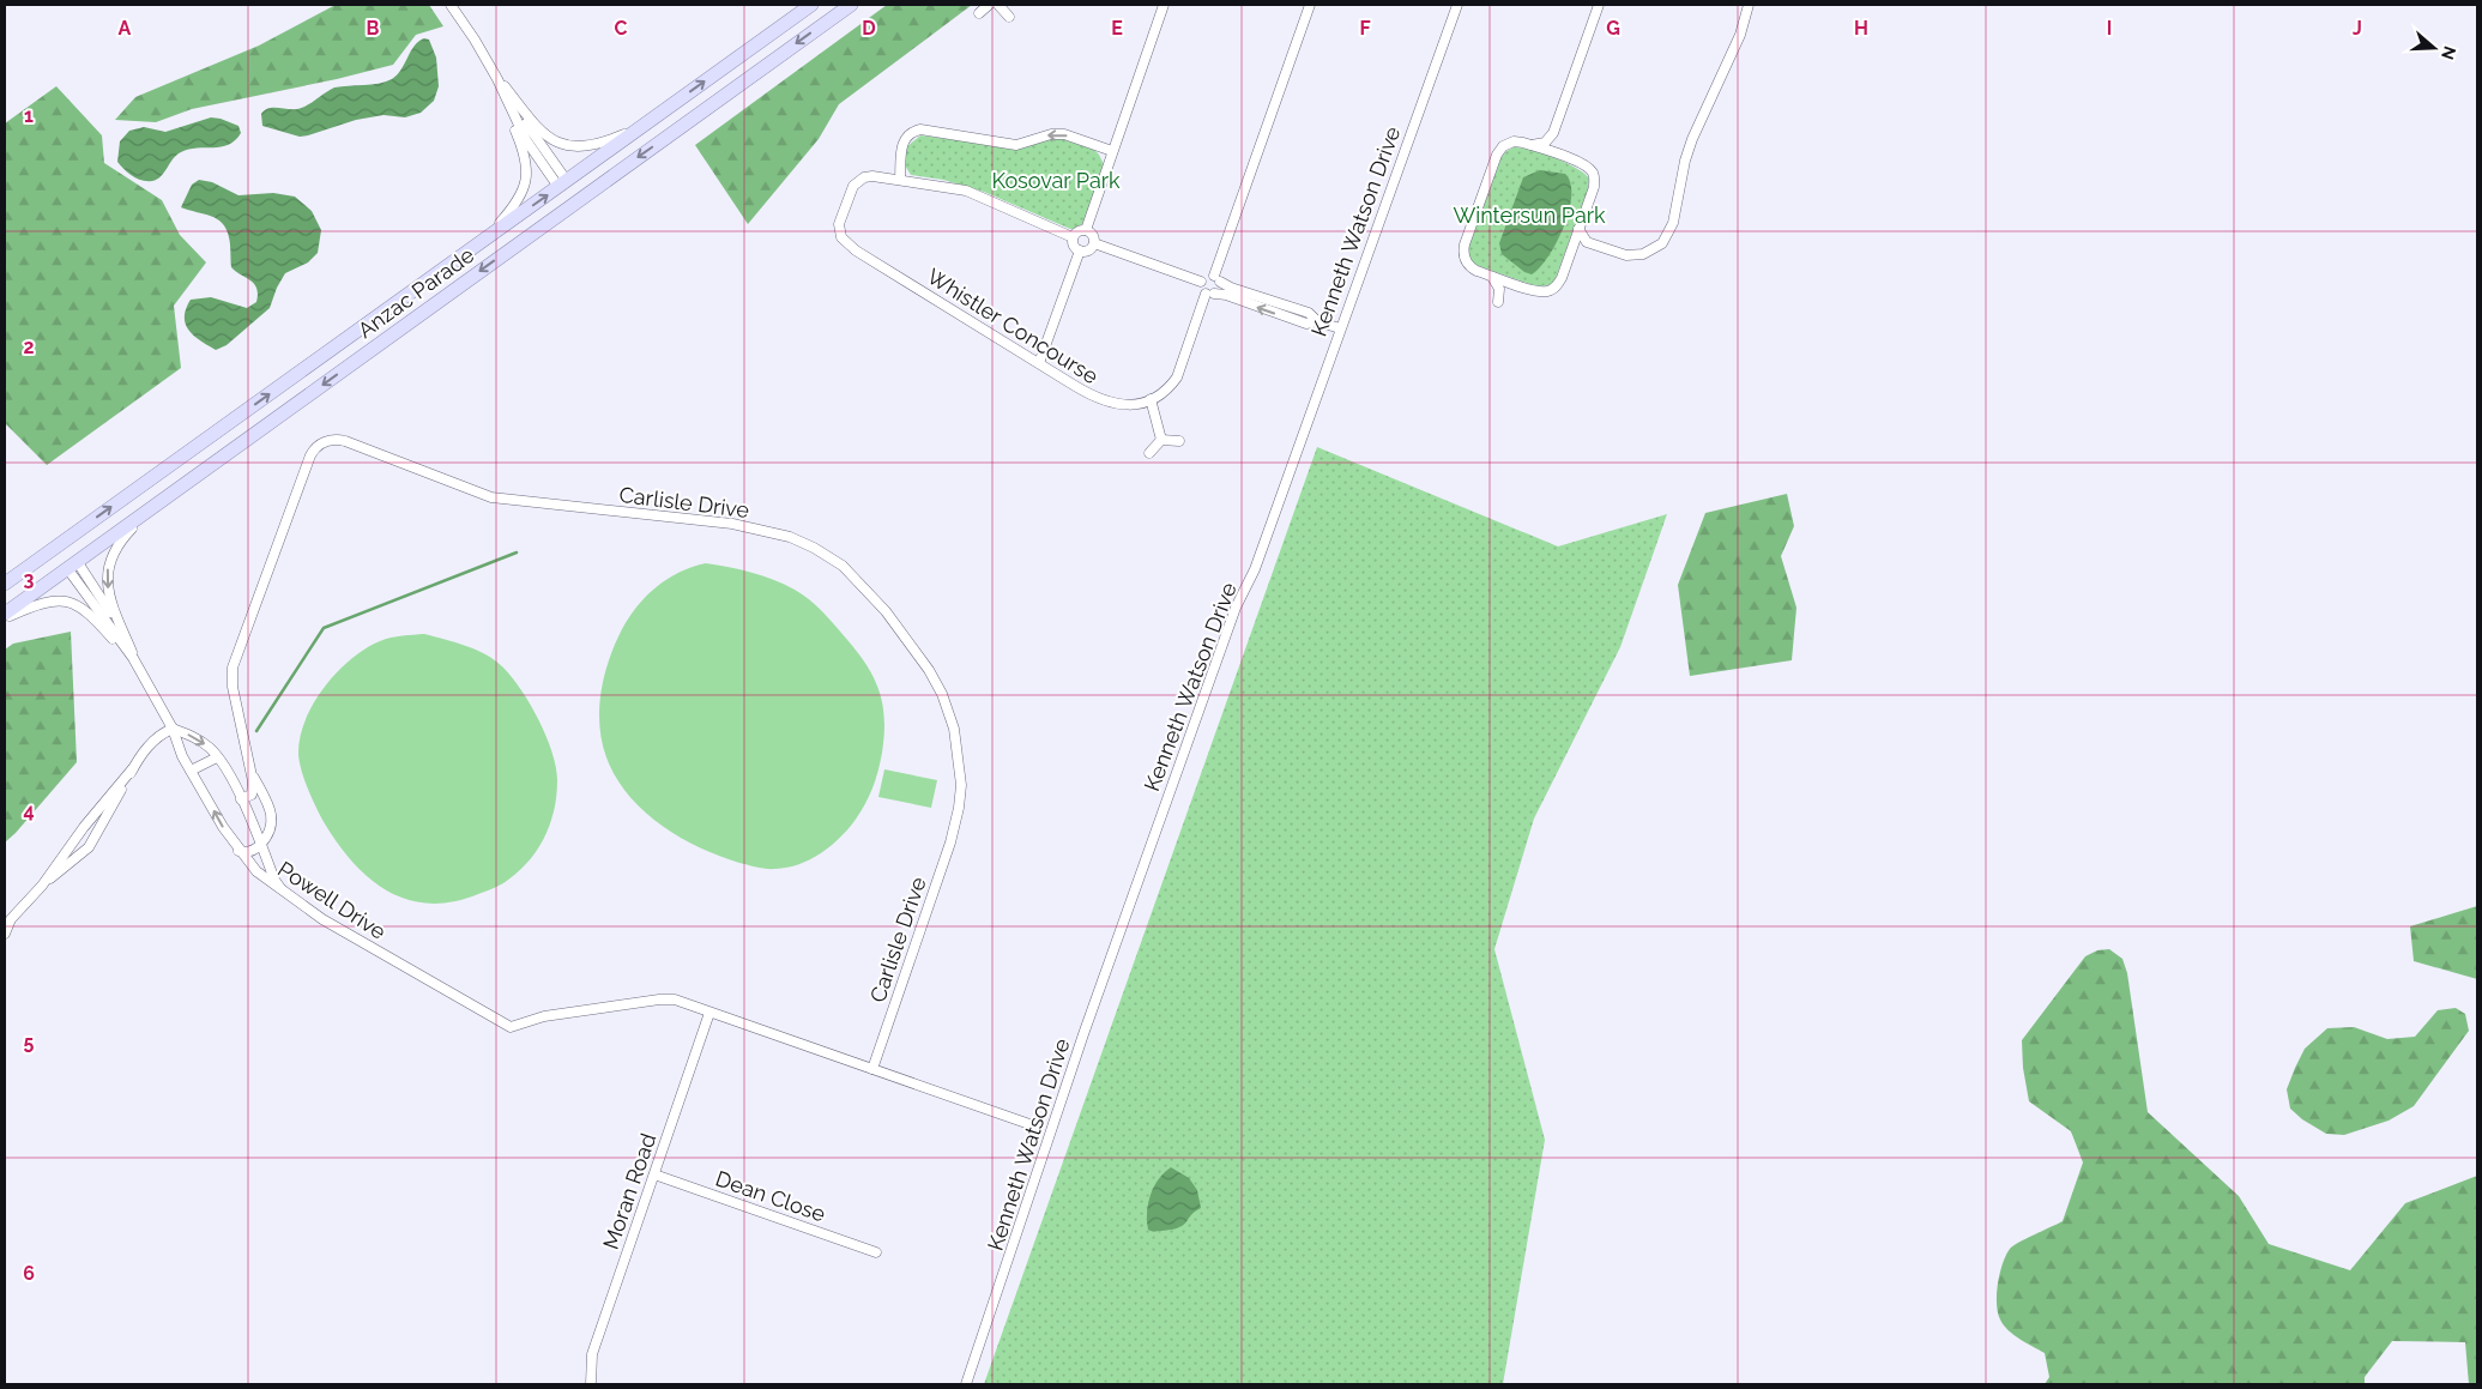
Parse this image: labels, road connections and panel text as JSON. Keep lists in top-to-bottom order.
{
  "streets": {
    "main road": ["Anzac Parade"],
    "street": [
      "Kenneth Watson Drive",
      "Whistler Concourse",
      "Carlisle Drive",
      "Powell Drive",
      "Moran Road",
      "Dean Close"
    ]
  },
  "crossings": [
    ["Anzac Parade", "Powell Drive"],
    ["Powell Drive", "Moran Road"],
    ["Moran Road", "Dean Close"]
  ],
  "parks": ["Kosovar Park", "Wintersun Park"],
  "north": "right",
  "grid": {
    "columns": [
      "A",
      "B",
      "C",
      "D",
      "E",
      "F",
      "G",
      "H",
      "I",
      "J"
    ],
    "rows": [
      "1",
      "2",
      "3",
      "4",
      "5",
      "6"
    ]
  }
}
